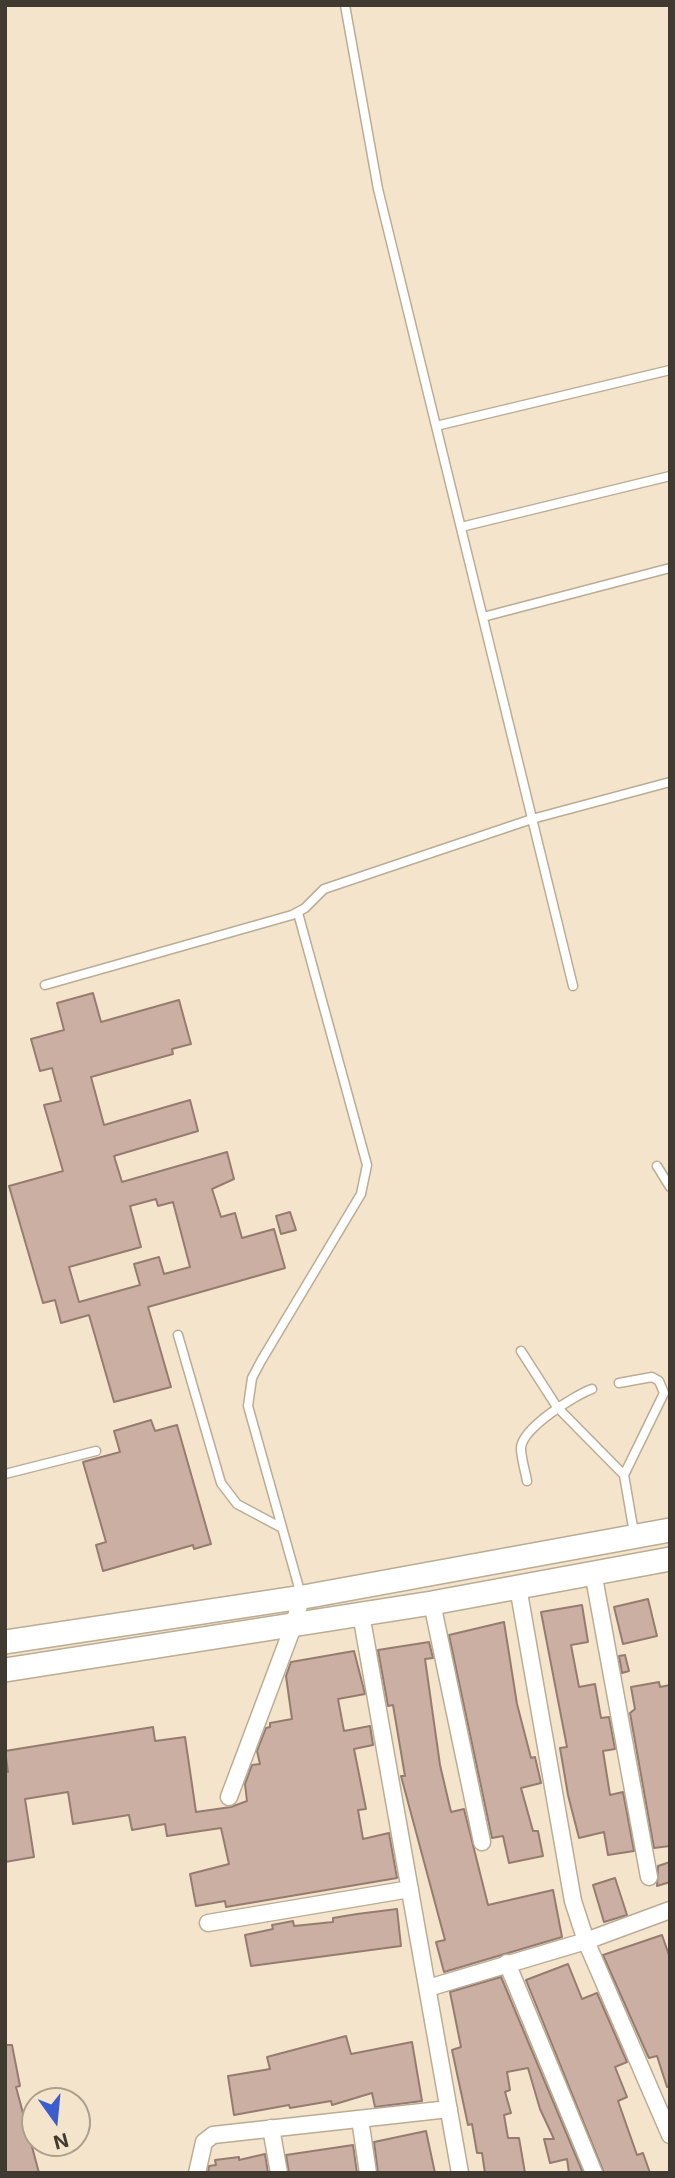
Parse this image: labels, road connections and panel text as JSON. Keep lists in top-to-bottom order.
{
  "north": "bottom"
}
